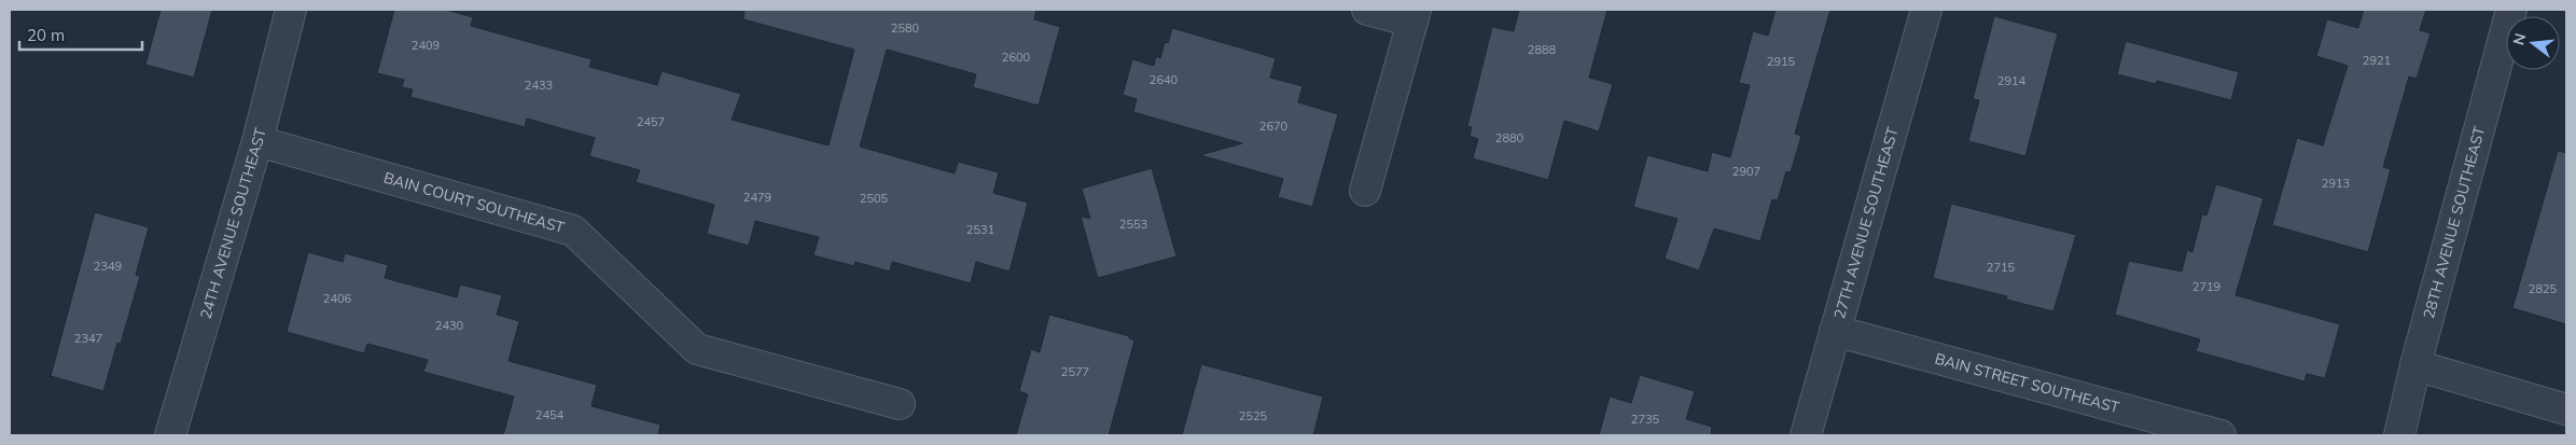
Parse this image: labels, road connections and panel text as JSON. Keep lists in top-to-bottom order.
{
  "streets": {
    "street": [
      "BAIN COURT SOUTHEAST",
      "27TH AVENUE SOUTHEAST",
      "28TH AVENUE SOUTHEAST",
      "24TH AVENUE SOUTHEAST",
      "BAIN STREET SOUTHEAST"
    ]
  },
  "crossings": [
    ["BAIN COURT SOUTHEAST", "24TH AVENUE SOUTHEAST"],
    ["27TH AVENUE SOUTHEAST", "BAIN STREET SOUTHEAST"]
  ],
  "house_numbers": [
    "2580",
    "2409",
    "2888",
    "2600",
    "2921",
    "2915",
    "2640",
    "2914",
    "2433",
    "2457",
    "2670",
    "2880",
    "2907",
    "2913",
    "2479",
    "2505",
    "2553",
    "2531",
    "2349",
    "2715",
    "2719",
    "2825",
    "2406",
    "2430",
    "2347",
    "2577",
    "2454",
    "2525",
    "2735"
  ],
  "scale_bar": "20 m",
  "north": "left"
}
